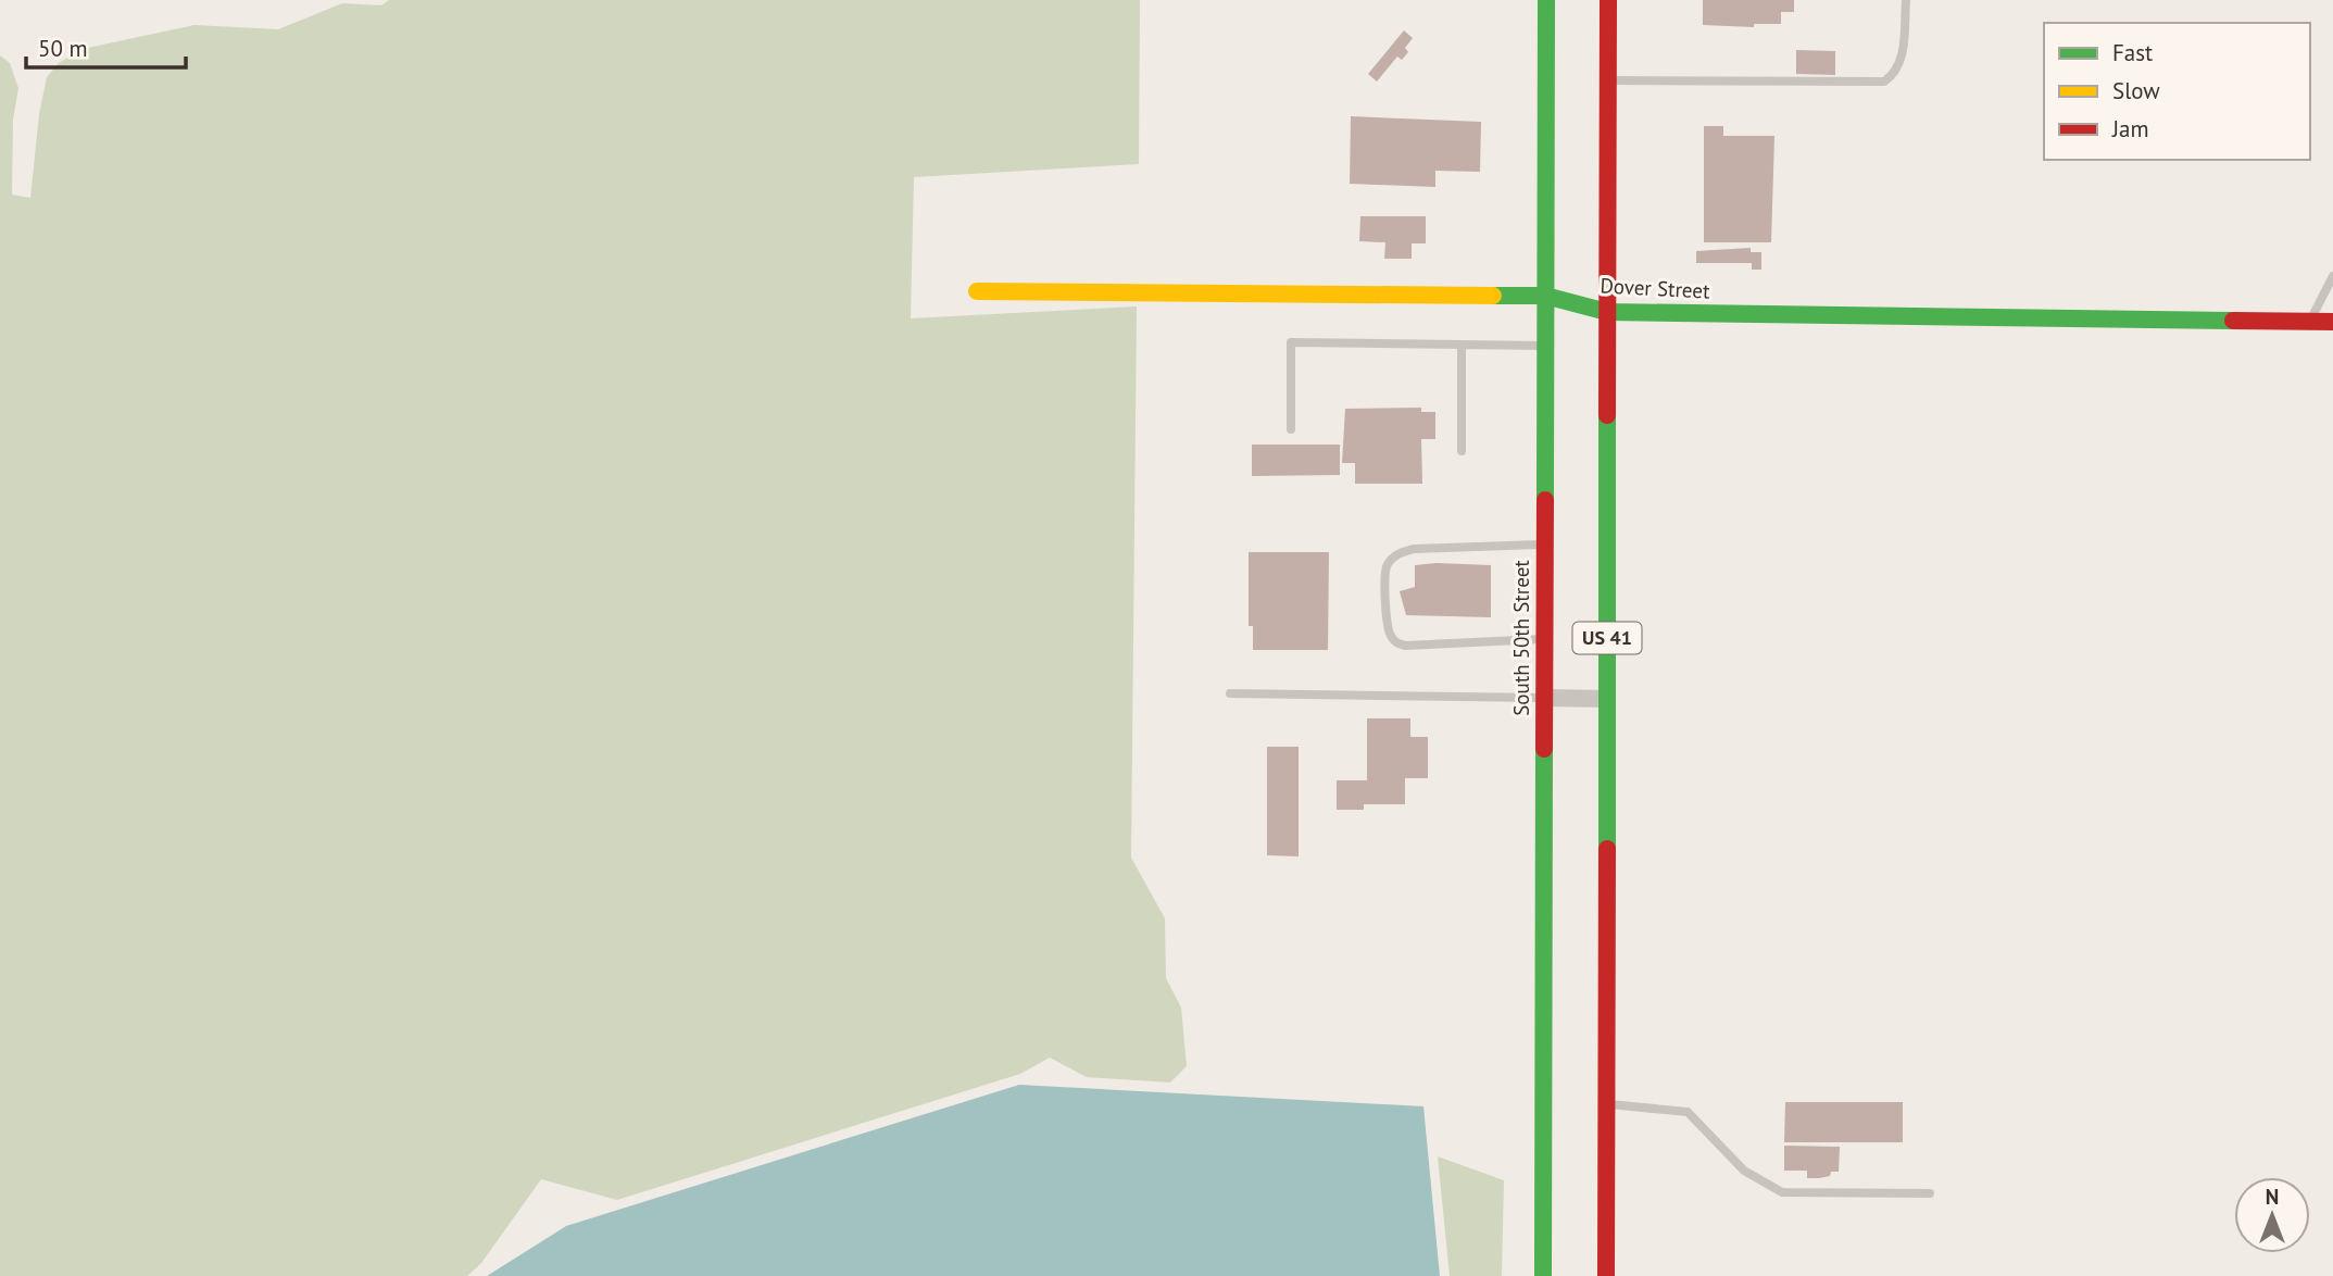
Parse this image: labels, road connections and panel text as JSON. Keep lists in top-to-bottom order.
{
  "streets": {
    "main road": ["Dover Street", "South 50th Street", "US 41"]
  },
  "crossings": [
    ["Dover Street", "South 50th Street"],
    ["Dover Street", "US 41"]
  ],
  "legend": ["Fast", "Slow", "Jam"],
  "scale_bar": "50 m",
  "north": "top"
}
